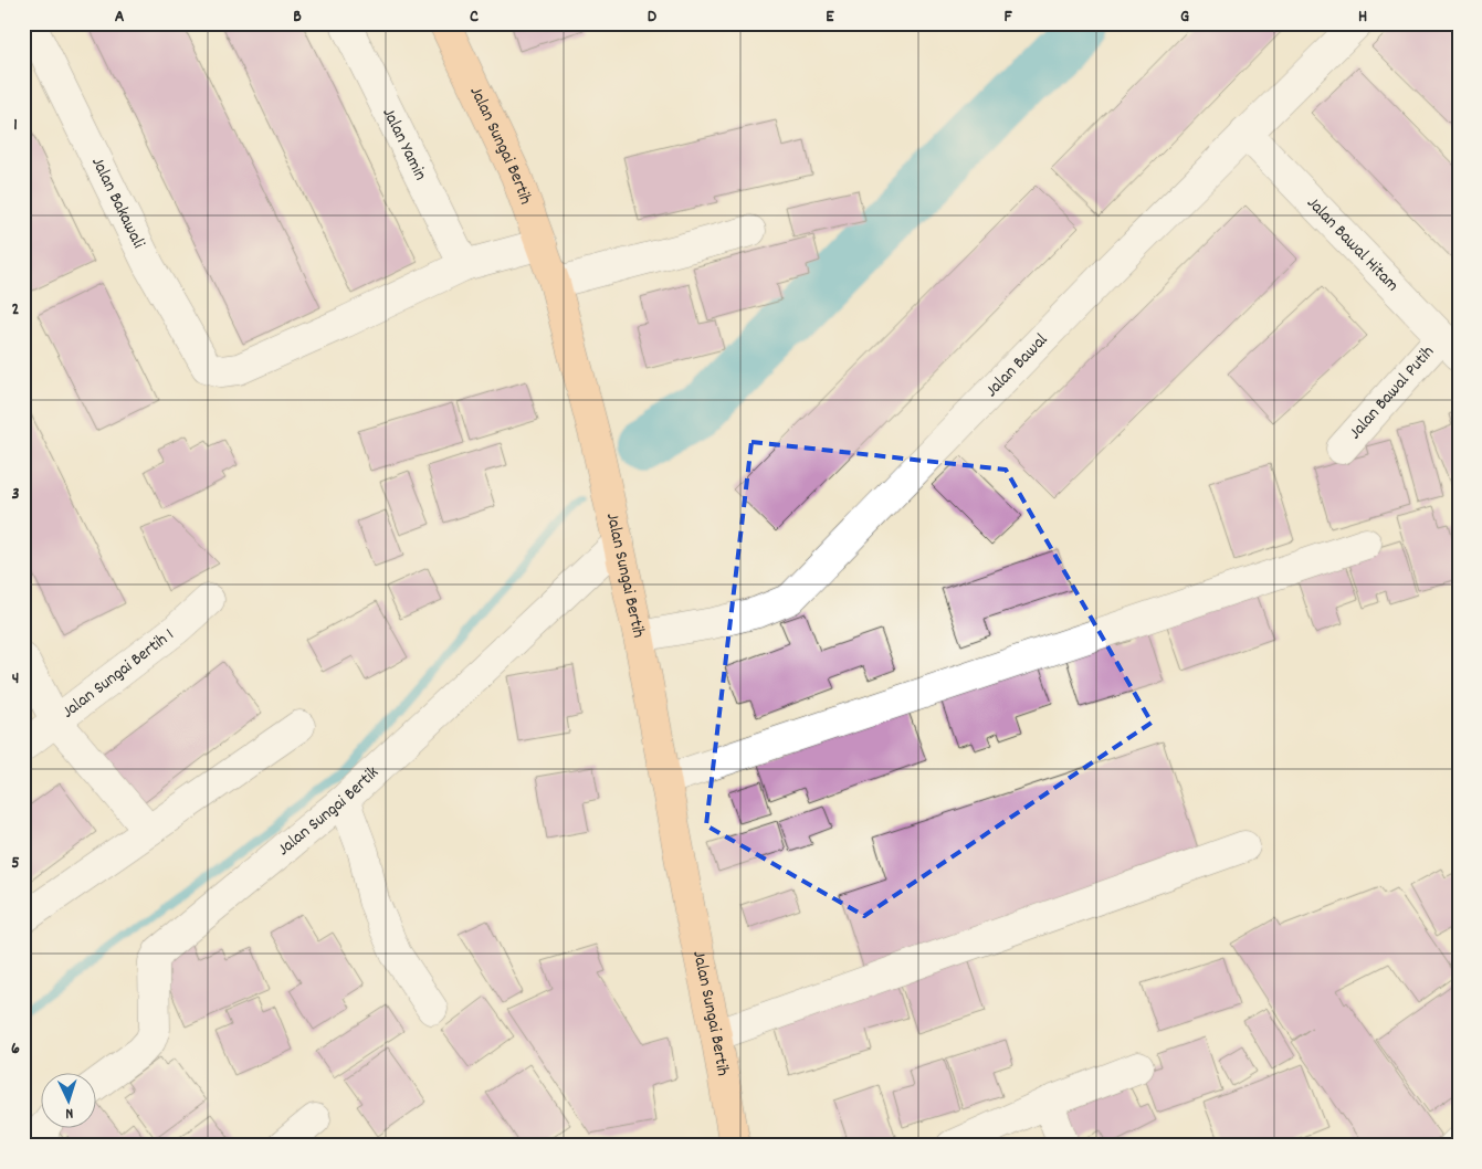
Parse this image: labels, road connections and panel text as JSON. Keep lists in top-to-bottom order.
{
  "streets": {
    "main road": ["Jalan Sungai Bertih"],
    "street": [
      "Jalan Yamin",
      "Jalan Bakawali",
      "Jalan Bawal Hitam",
      "Jalan Bawal",
      "Jalan Bawal Putih",
      "Jalan Sungai Bertih 1",
      "Jalan Sungai Bertik"
    ]
  },
  "crossings": [
    ["Jalan Yamin", "Jalan Bakawali"],
    ["Jalan Sungai Bertih", "Jalan Bawal"],
    ["Jalan Sungai Bertih", "Jalan Sungai Bertik"],
    ["Jalan Bawal Hitam", "Jalan Bawal"],
    ["Jalan Bawal Hitam", "Jalan Bawal Putih"]
  ],
  "north": "bottom",
  "grid": {
    "columns": [
      "A",
      "B",
      "C",
      "D",
      "E",
      "F",
      "G",
      "H"
    ],
    "rows": [
      "1",
      "2",
      "3",
      "4",
      "5",
      "6"
    ]
  }
}
